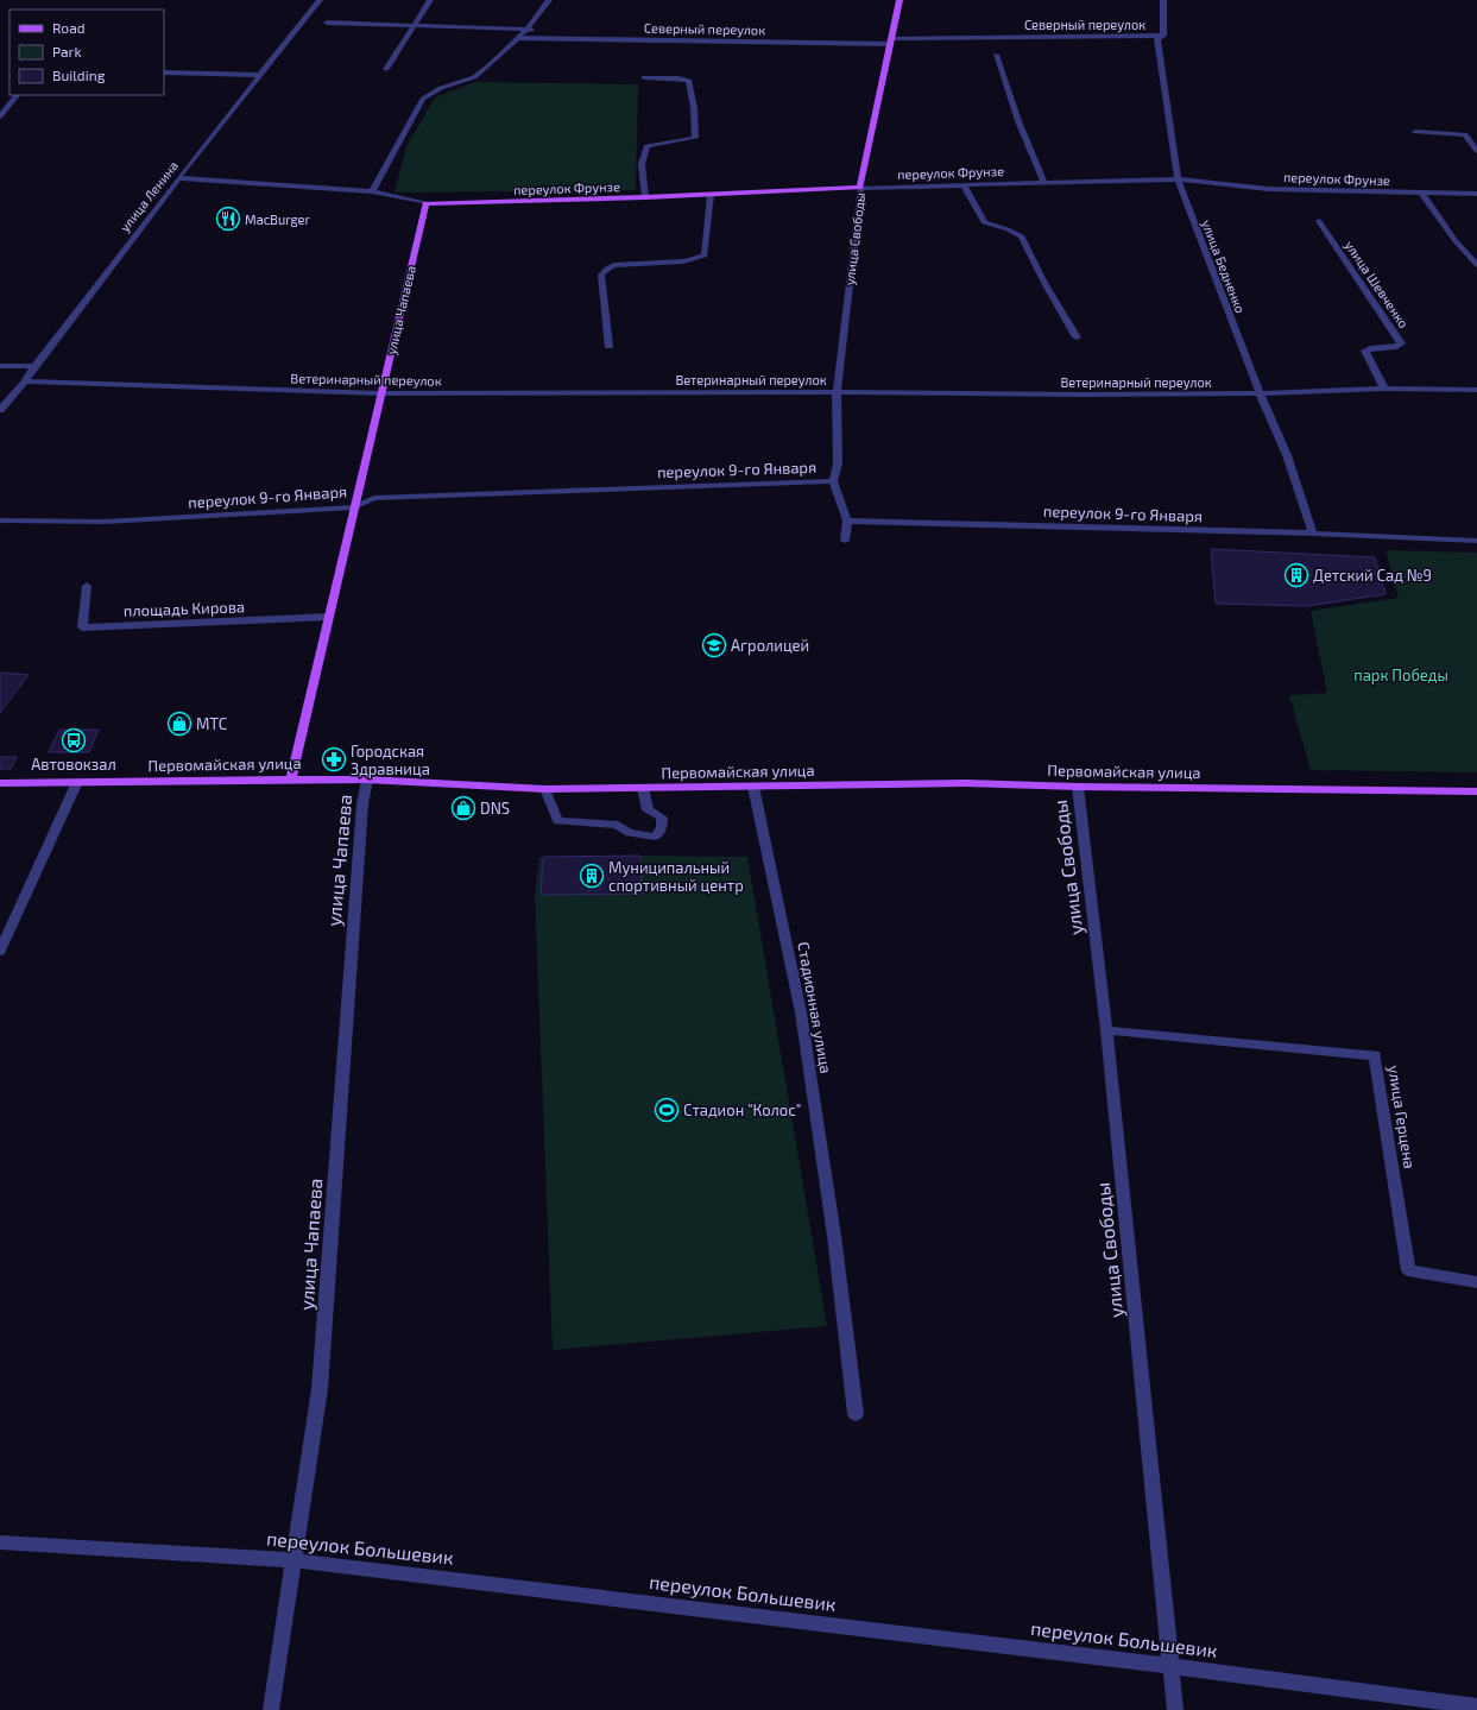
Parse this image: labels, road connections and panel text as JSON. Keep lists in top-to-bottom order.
{
  "streets": {
    "main road": [
      "переулок Фрунзе",
      "улица Свободы",
      "улица Чапаева",
      "Первомайская улица"
    ],
    "street": [
      "Северный переулок",
      "улица Ленина",
      "улица Бедненко",
      "улица Шевченко",
      "Ветеринарный переулок",
      "переулок 9-го Января",
      "площадь Кирова",
      "Стадионная улица",
      "улица Герцена",
      "переулок Большевик"
    ]
  },
  "crossings": [
    ["Северный переулок", "улица Свободы"],
    ["Северный переулок", "улица Бедненко"],
    ["переулок Фрунзе", "улица Свободы"],
    ["переулок Фрунзе", "улица Бедненко"],
    ["переулок Фрунзе", "улица Чапаева"],
    ["улица Ленина", "Ветеринарный переулок"],
    ["улица Свободы", "Ветеринарный переулок"],
    ["улица Свободы", "переулок 9-го Января"],
    ["улица Свободы", "Первомайская улица"],
    ["улица Свободы", "улица Герцена"],
    ["улица Свободы", "переулок Большевик"],
    ["улица Бедненко", "Ветеринарный переулок"],
    ["улица Бедненко", "переулок 9-го Января"],
    ["улица Шевченко", "Ветеринарный переулок"],
    ["улица Чапаева", "Ветеринарный переулок"],
    ["улица Чапаева", "переулок 9-го Января"],
    ["улица Чапаева", "площадь Кирова"],
    ["улица Чапаева", "Первомайская улица"],
    ["улица Чапаева", "переулок Большевик"],
    ["Первомайская улица", "Стадионная улица"]
  ],
  "parks": ["парк Победы"],
  "places": {
    "restaurant": ["MacBurger"],
    "building": ["Детский Сад №9", "Муниципальный спортивный центр"],
    "school or university": ["Агролицей"],
    "shop": ["МТС", "DNS"],
    "bus stop": ["Автовокзал"],
    "pharmacy": ["Городская Здравница"],
    "sports": ["Стадион \"Колос\""]
  },
  "legend": ["Road", "Park", "Building"]
}
